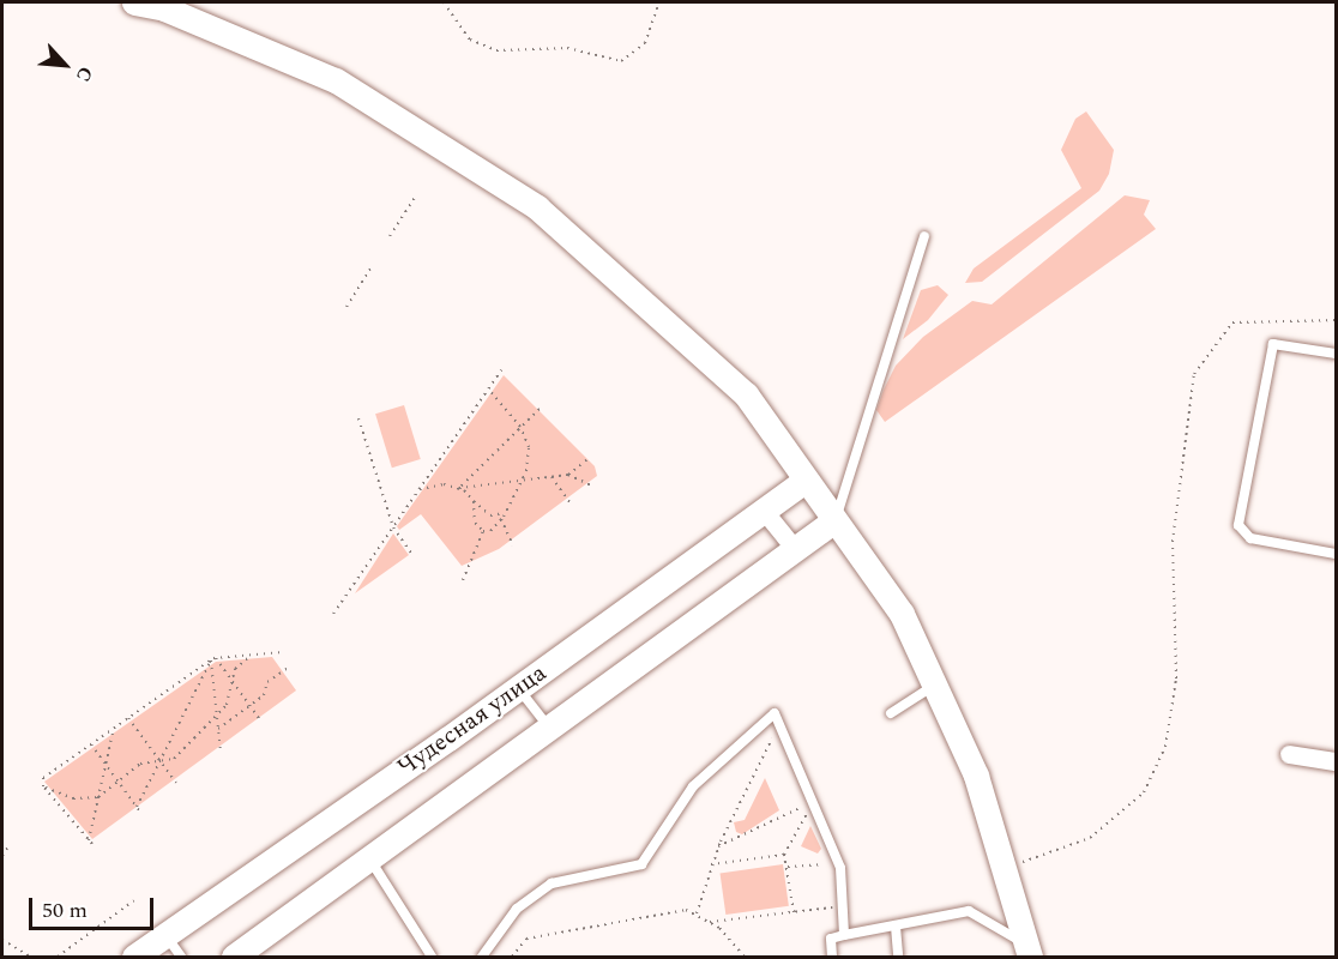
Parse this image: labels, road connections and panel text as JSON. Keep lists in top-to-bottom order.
{
  "streets": {
    "street": ["Чудесная улица"]
  },
  "scale_bar": "50 m",
  "north": "bottom right"
}
